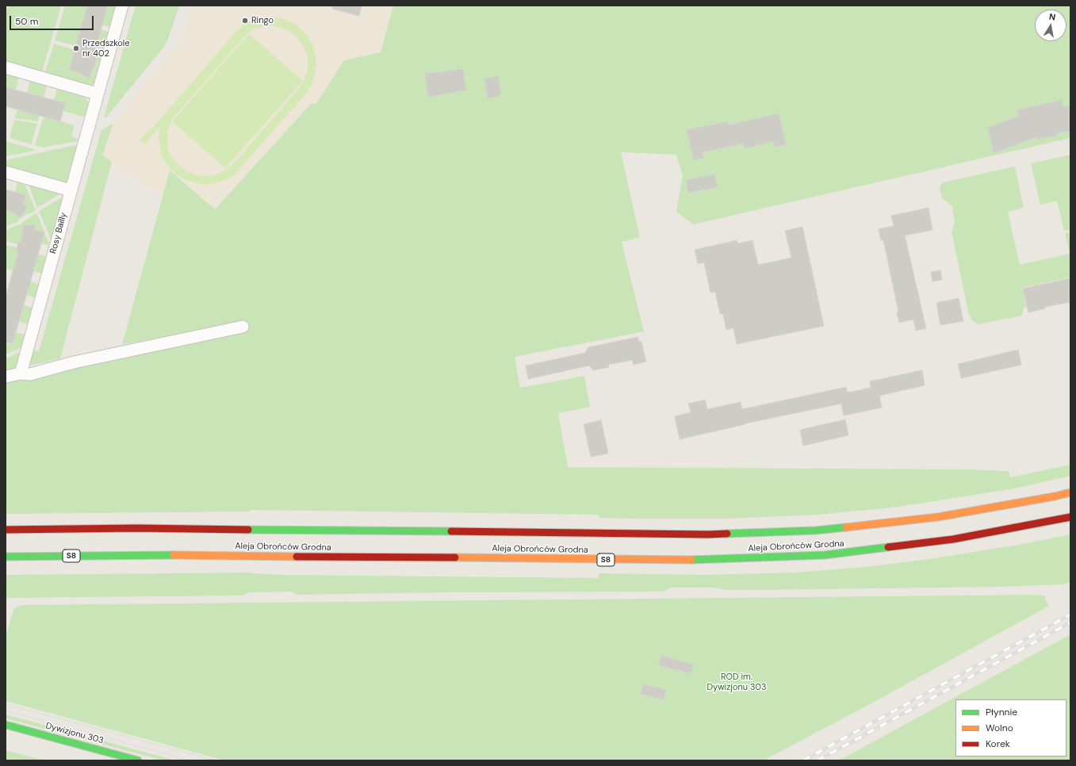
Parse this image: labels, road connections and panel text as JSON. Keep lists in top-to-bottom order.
{
  "streets": {
    "main road": ["Aleja Obrońców Grodna", "S8", "Dywizjonu 303"],
    "street": ["Rosy Bailly"]
  },
  "parks": ["ROD im. Dywizjonu 303"],
  "places": ["Ringo", "Przedszkole nr 402"],
  "legend": ["Płynnie", "Wolno", "Korek"],
  "scale_bar": "50 m",
  "north": "top"
}
